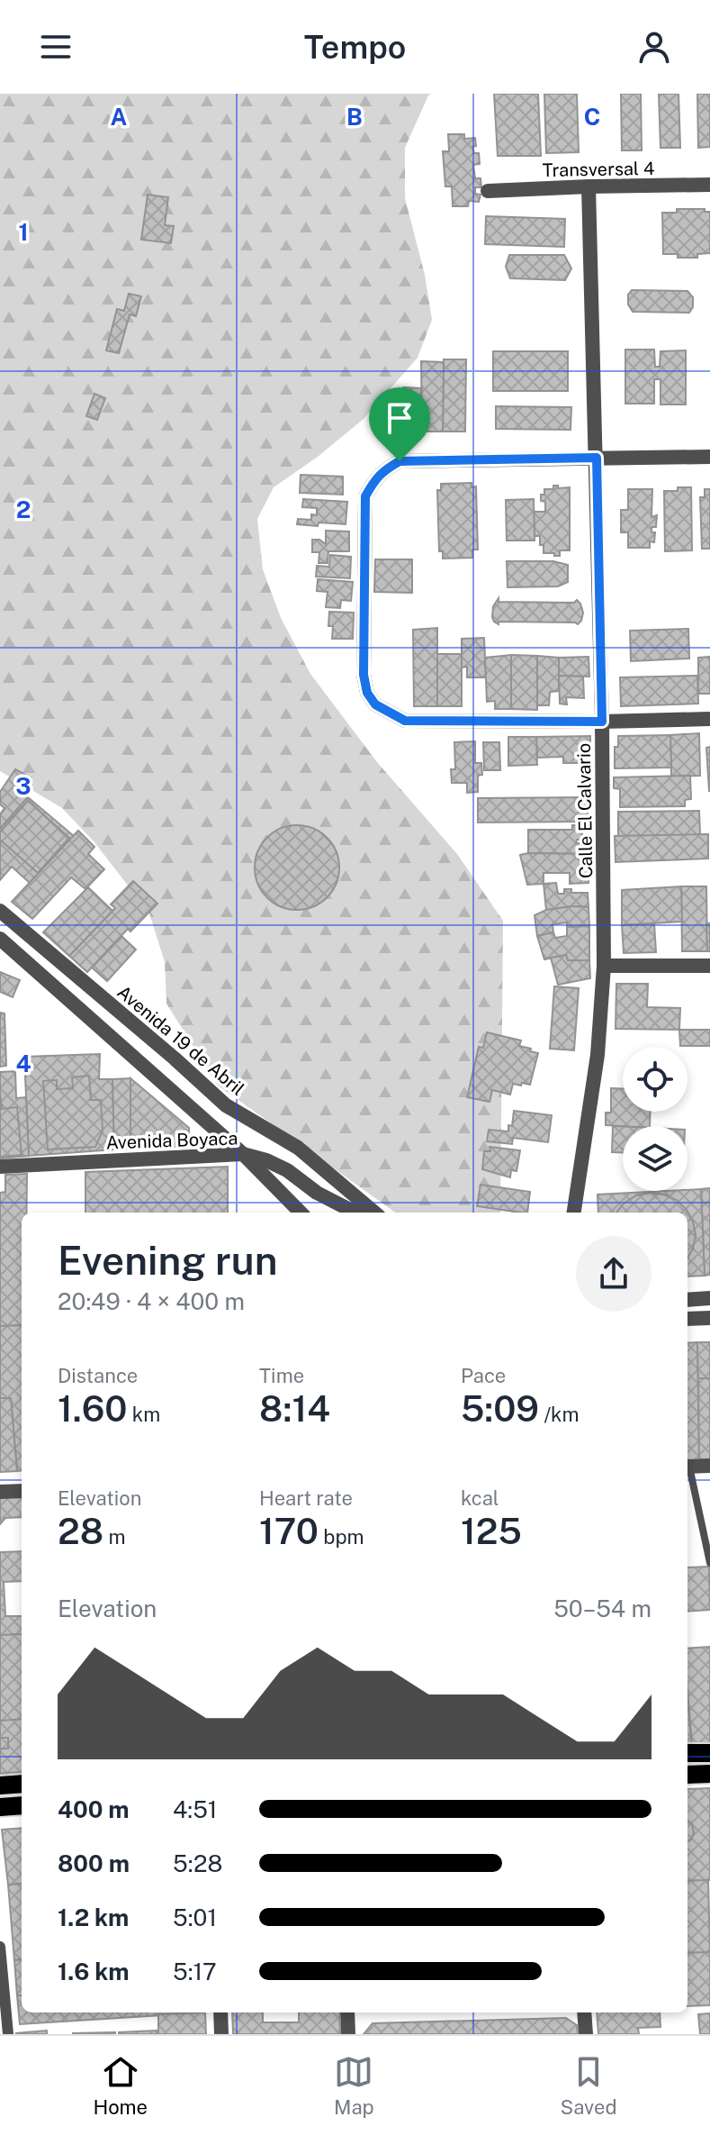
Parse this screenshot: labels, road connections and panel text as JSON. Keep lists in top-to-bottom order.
{
  "streets": {
    "street": [
      "Transversal 4",
      "Calle El Calvario",
      "Avenida 19 de Abril",
      "Avenida Boyaca"
    ]
  },
  "crossings": [
    ["Transversal 4", "Calle El Calvario"]
  ],
  "page": {
    "header": "Tempo",
    "heading": ["Evening run", "20:49 · 4 × 400 m"],
    "stats": [
      ["Distance", "1.60 km"],
      ["Time", "8:14"],
      ["Pace", "5:09 /km"],
      ["Elevation", "28 m"],
      ["Heart rate", "170 bpm"],
      ["kcal", "125"]
    ],
    "chart": ["Elevation", "50–54 m"],
    "list": [
      {
        "name": "400 m",
        "note": "4:51"
      },
      {
        "name": "800 m",
        "note": "5:28"
      },
      {
        "name": "1.2 km",
        "note": "5:01"
      },
      {
        "name": "1.6 km",
        "note": "5:17"
      }
    ],
    "tabs": ["Home", "Map", "Saved"]
  },
  "grid": {
    "columns": ["A", "B", "C"],
    "rows": [
      "1",
      "2",
      "3",
      "4"
    ]
  }
}
